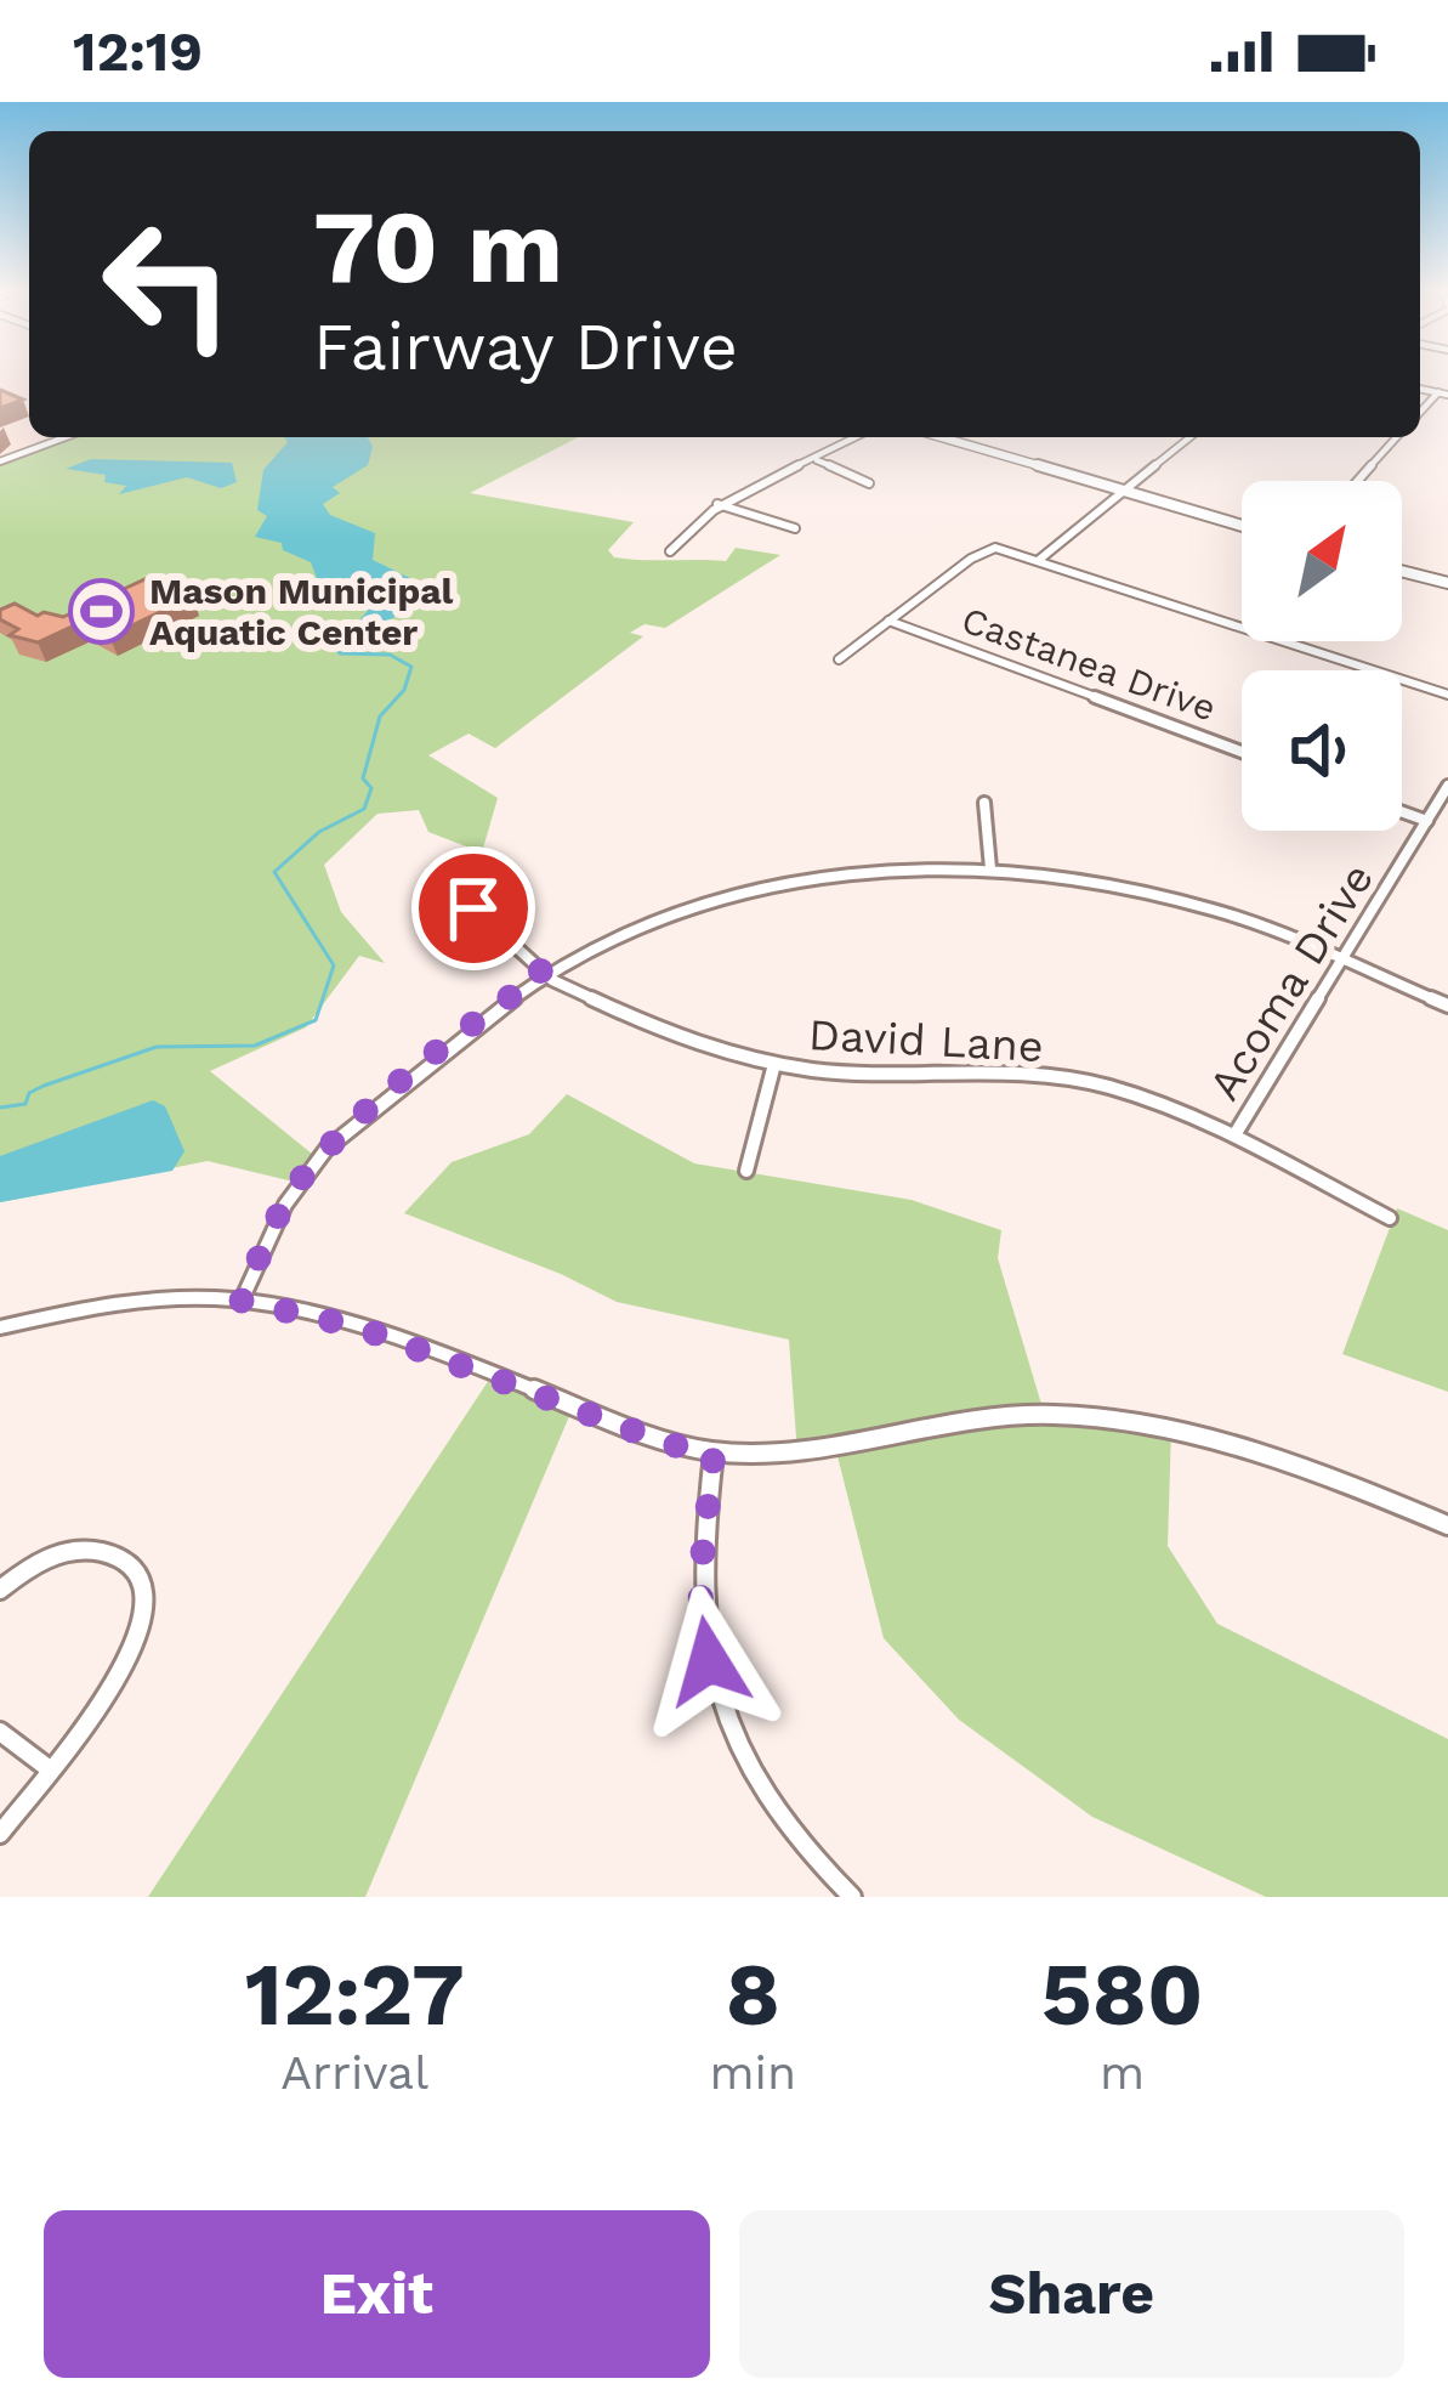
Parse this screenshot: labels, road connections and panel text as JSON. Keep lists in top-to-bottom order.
{
  "streets": {
    "street": ["Castanea Drive", "Acoma Drive", "David Lane"]
  },
  "crossings": [
    ["Acoma Drive", "David Lane"]
  ],
  "places": {
    "sports": ["Mason Municipal Aquatic Center"]
  },
  "north": "top right",
  "page": {
    "status": "12:19",
    "turn": ["70 m", "Fairway Drive"],
    "eta": [
      "12:27",
      "Arrival",
      "8",
      "min",
      "580",
      "m"
    ],
    "buttons": ["Exit", "Share"]
  }
}
